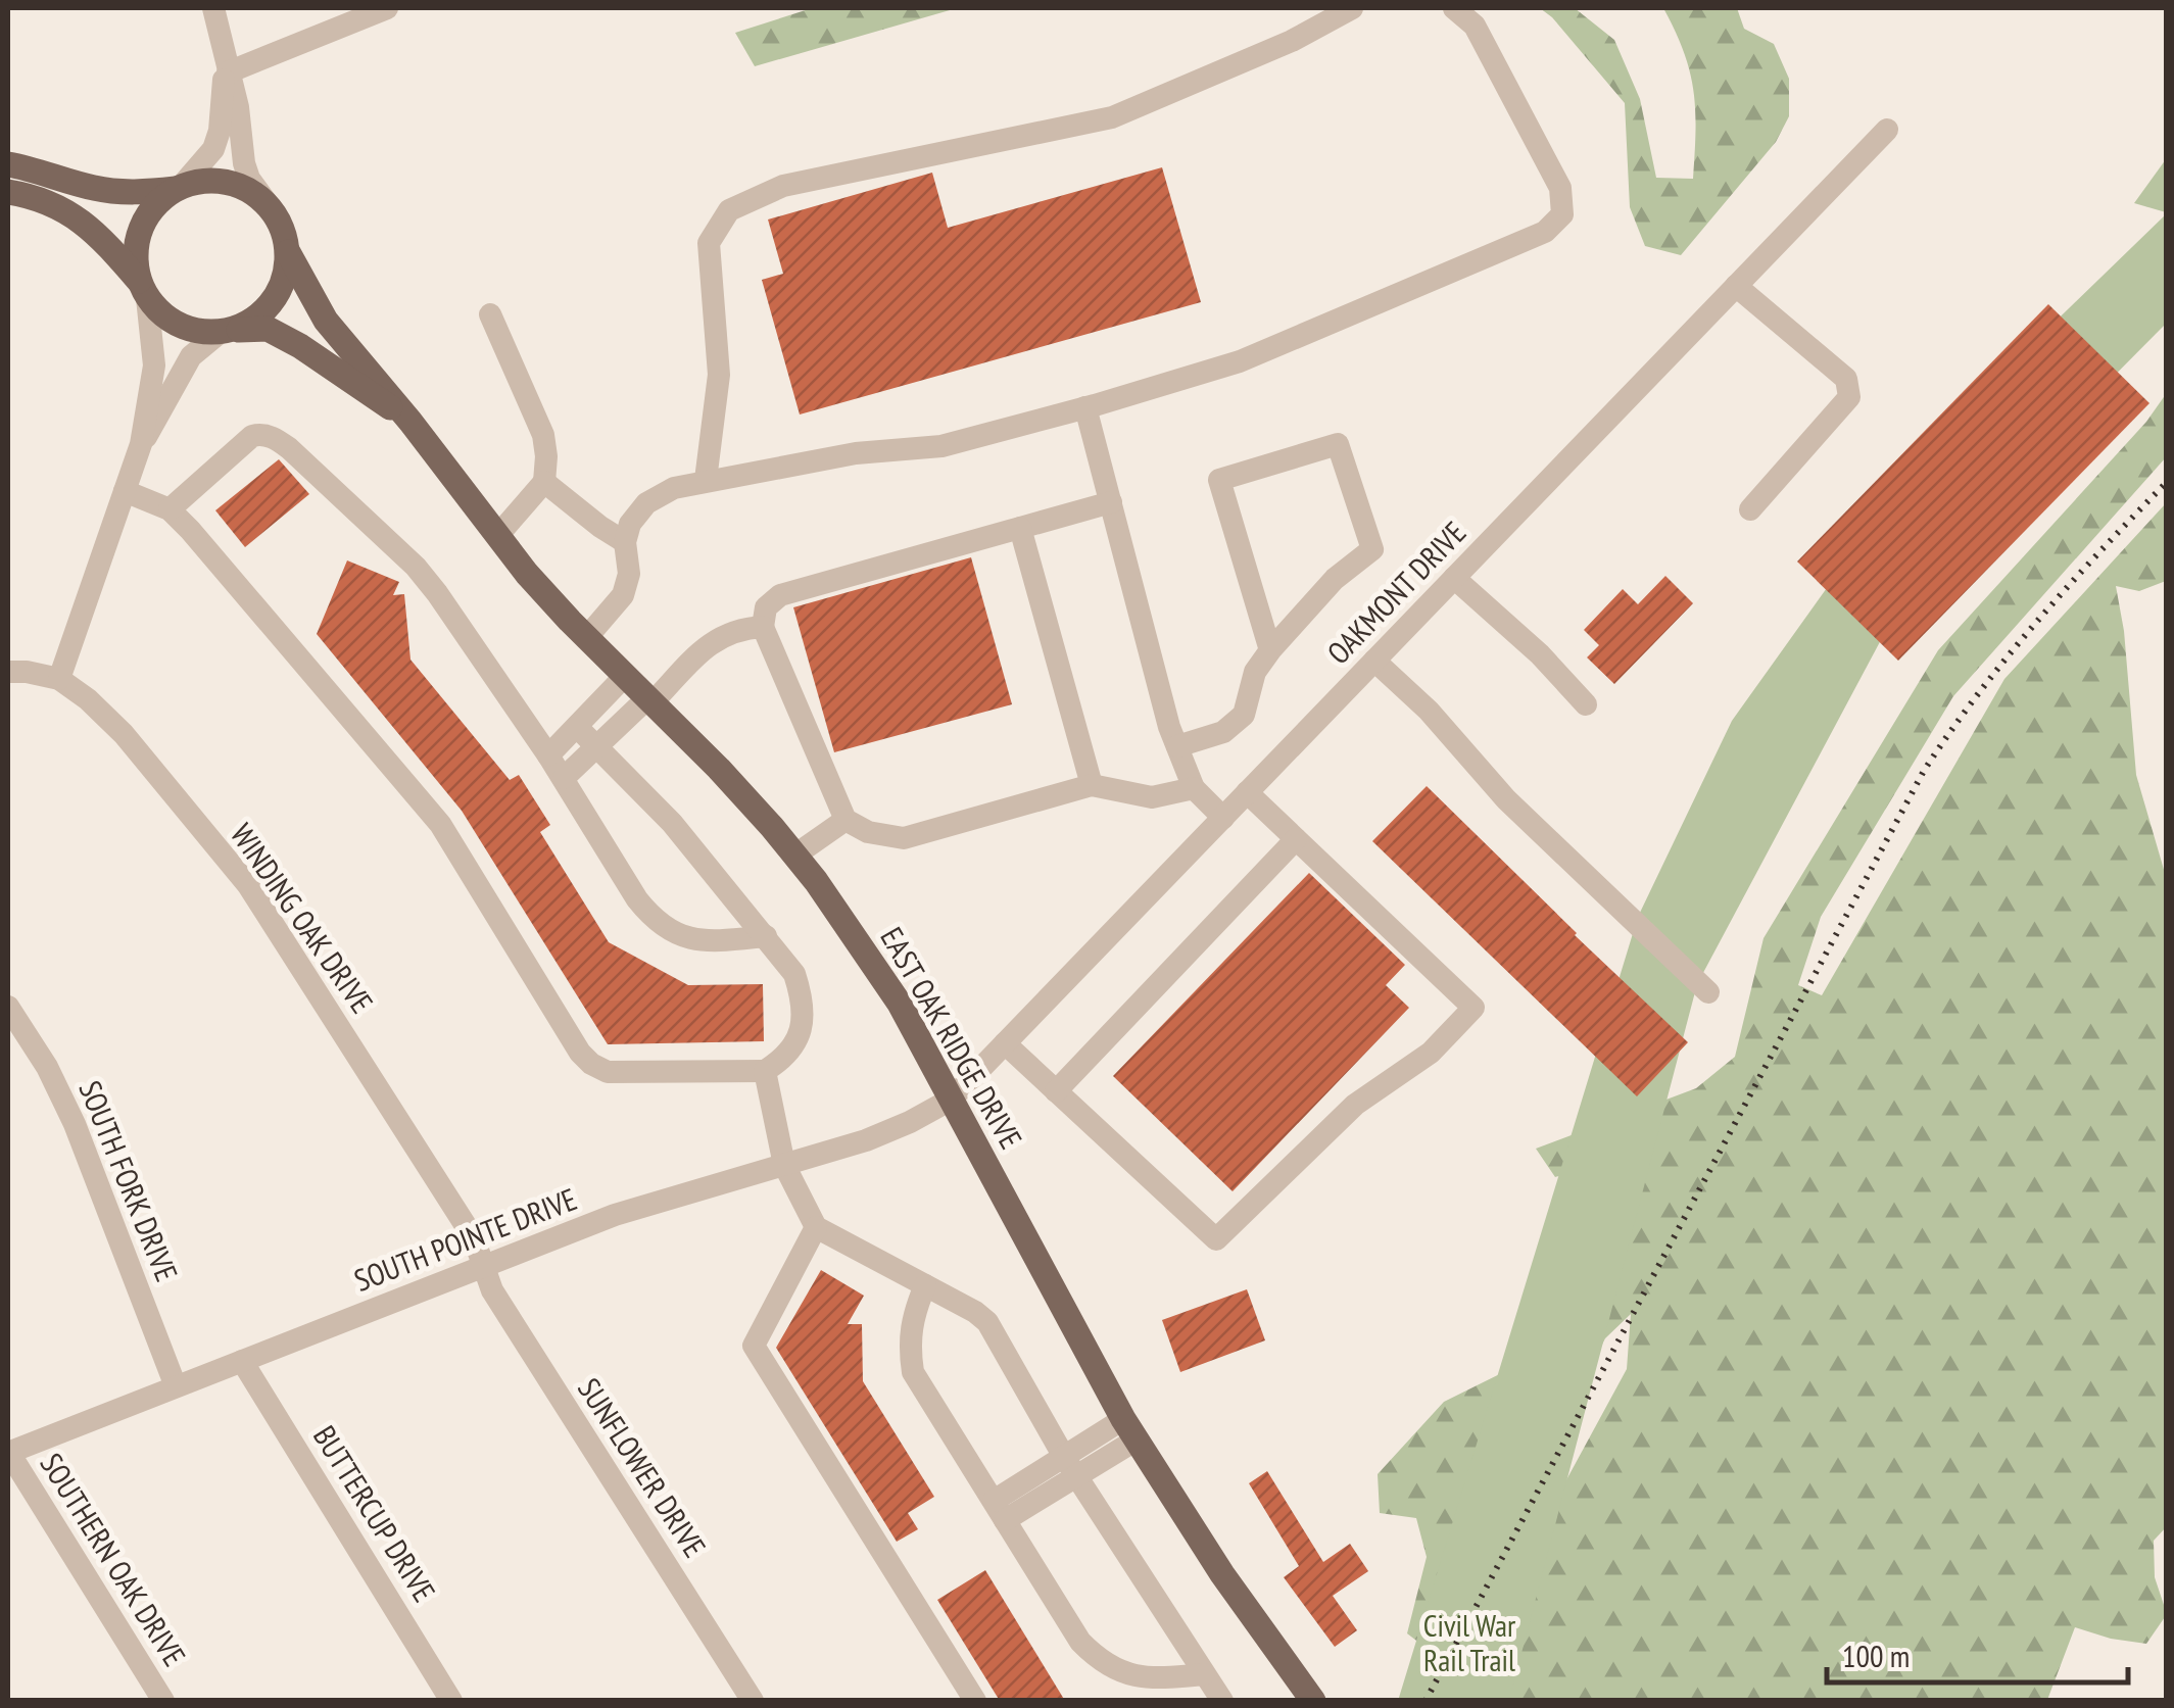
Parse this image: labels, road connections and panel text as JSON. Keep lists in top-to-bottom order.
{
  "streets": {
    "main road": ["EAST OAK RIDGE DRIVE"],
    "street": [
      "OAKMONT DRIVE",
      "WINDING OAK DRIVE",
      "SOUTH FORK DRIVE",
      "SOUTH POINTE DRIVE",
      "SUNFLOWER DRIVE",
      "BUTTERCUP DRIVE",
      "SOUTHERN OAK DRIVE"
    ]
  },
  "crossings": [
    ["OAKMONT DRIVE", "EAST OAK RIDGE DRIVE"],
    ["OAKMONT DRIVE", "SOUTH POINTE DRIVE"],
    ["WINDING OAK DRIVE", "SOUTH POINTE DRIVE"],
    ["WINDING OAK DRIVE", "SUNFLOWER DRIVE"],
    ["EAST OAK RIDGE DRIVE", "SOUTH POINTE DRIVE"],
    ["SOUTH FORK DRIVE", "SOUTH POINTE DRIVE"],
    ["SOUTH POINTE DRIVE", "SUNFLOWER DRIVE"],
    ["SOUTH POINTE DRIVE", "BUTTERCUP DRIVE"],
    ["SOUTH POINTE DRIVE", "SOUTHERN OAK DRIVE"]
  ],
  "parks": ["Civil War Rail Trail"],
  "scale_bar": "100 m"
}
